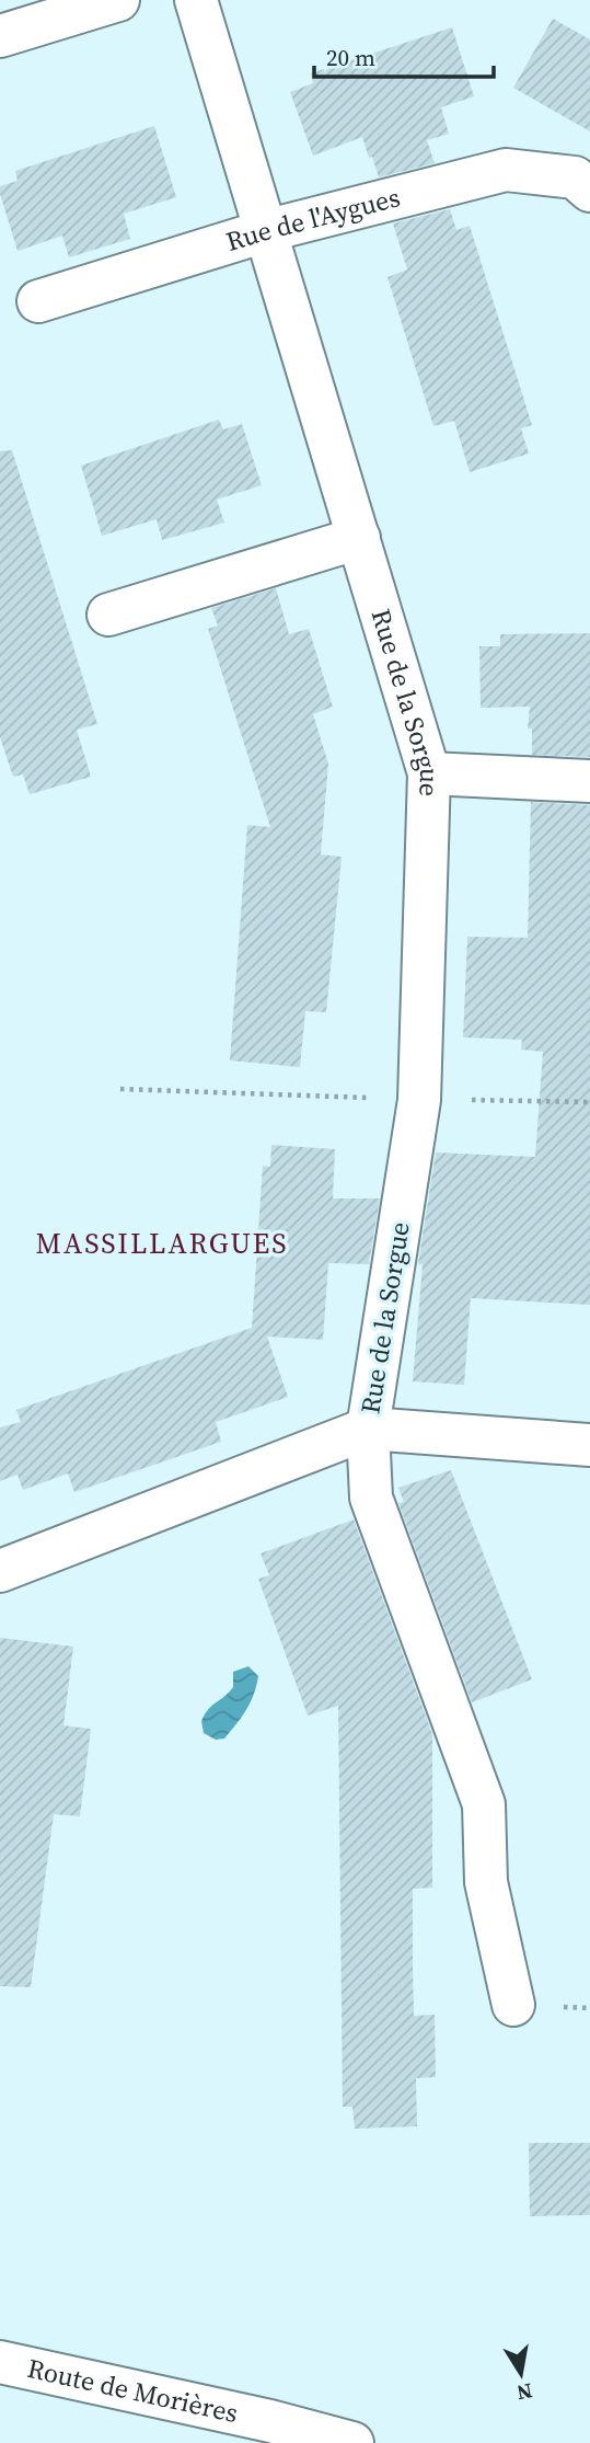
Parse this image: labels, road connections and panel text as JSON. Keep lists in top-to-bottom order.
{
  "streets": {
    "street": ["Rue de l'Aygues", "Rue de la Sorgue", "Route de Morières"]
  },
  "crossings": [
    ["Rue de l'Aygues", "Rue de la Sorgue"]
  ],
  "districts": ["MASSILLARGUES"],
  "scale_bar": "20 m",
  "north": "bottom"
}
